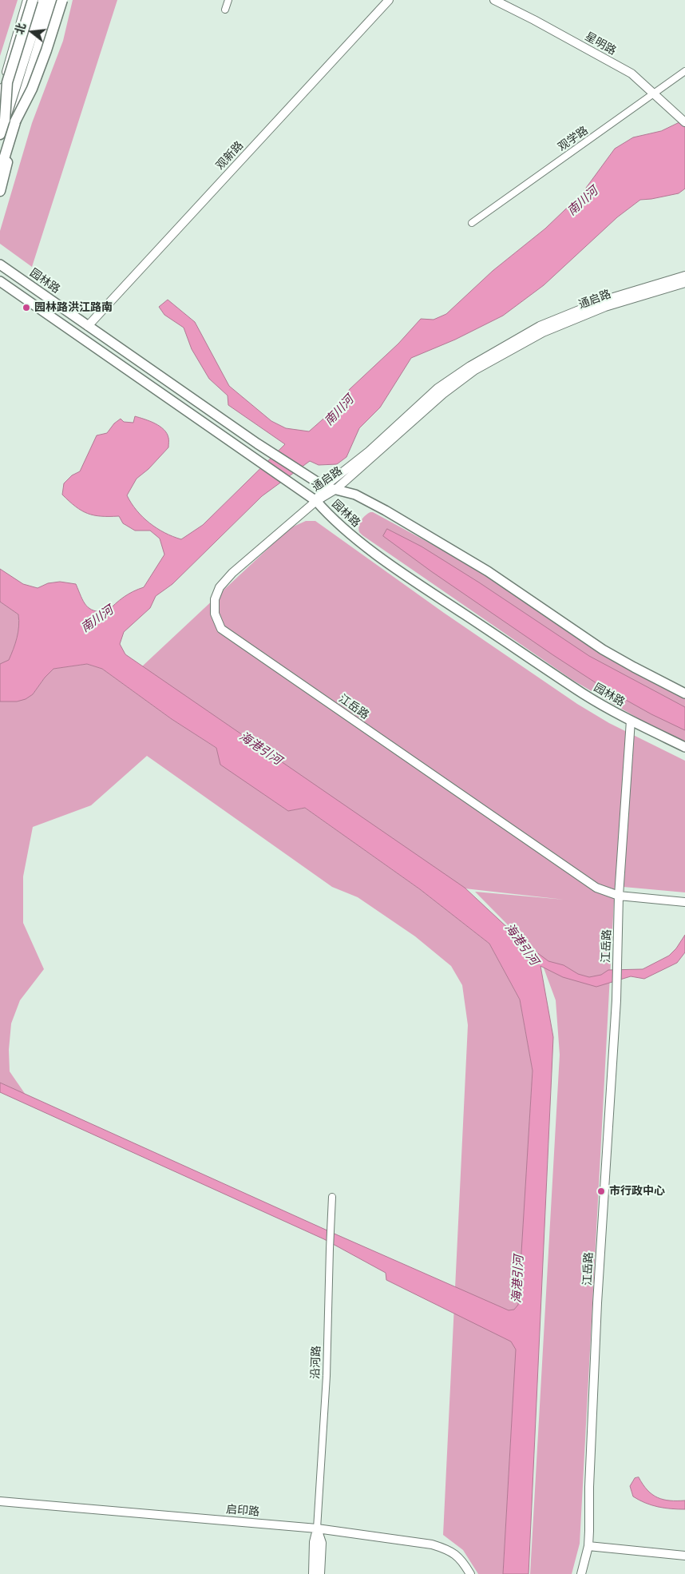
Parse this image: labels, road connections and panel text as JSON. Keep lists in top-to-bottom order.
{
  "streets": {
    "main road": ["园林路"],
    "street": [
      "星明路",
      "观学路",
      "观新路",
      "通启路",
      "江岳路",
      "沿河路",
      "启印路"
    ]
  },
  "crossings": [
    ["星明路", "观学路"],
    ["观新路", "园林路"],
    ["园林路", "通启路"],
    ["园林路", "江岳路"],
    ["通启路", "江岳路"],
    ["沿河路", "启印路"]
  ],
  "water": ["南川河", "海港引河"],
  "places": ["园林路洪江路南", "市行政中心"],
  "north": "left"
}
